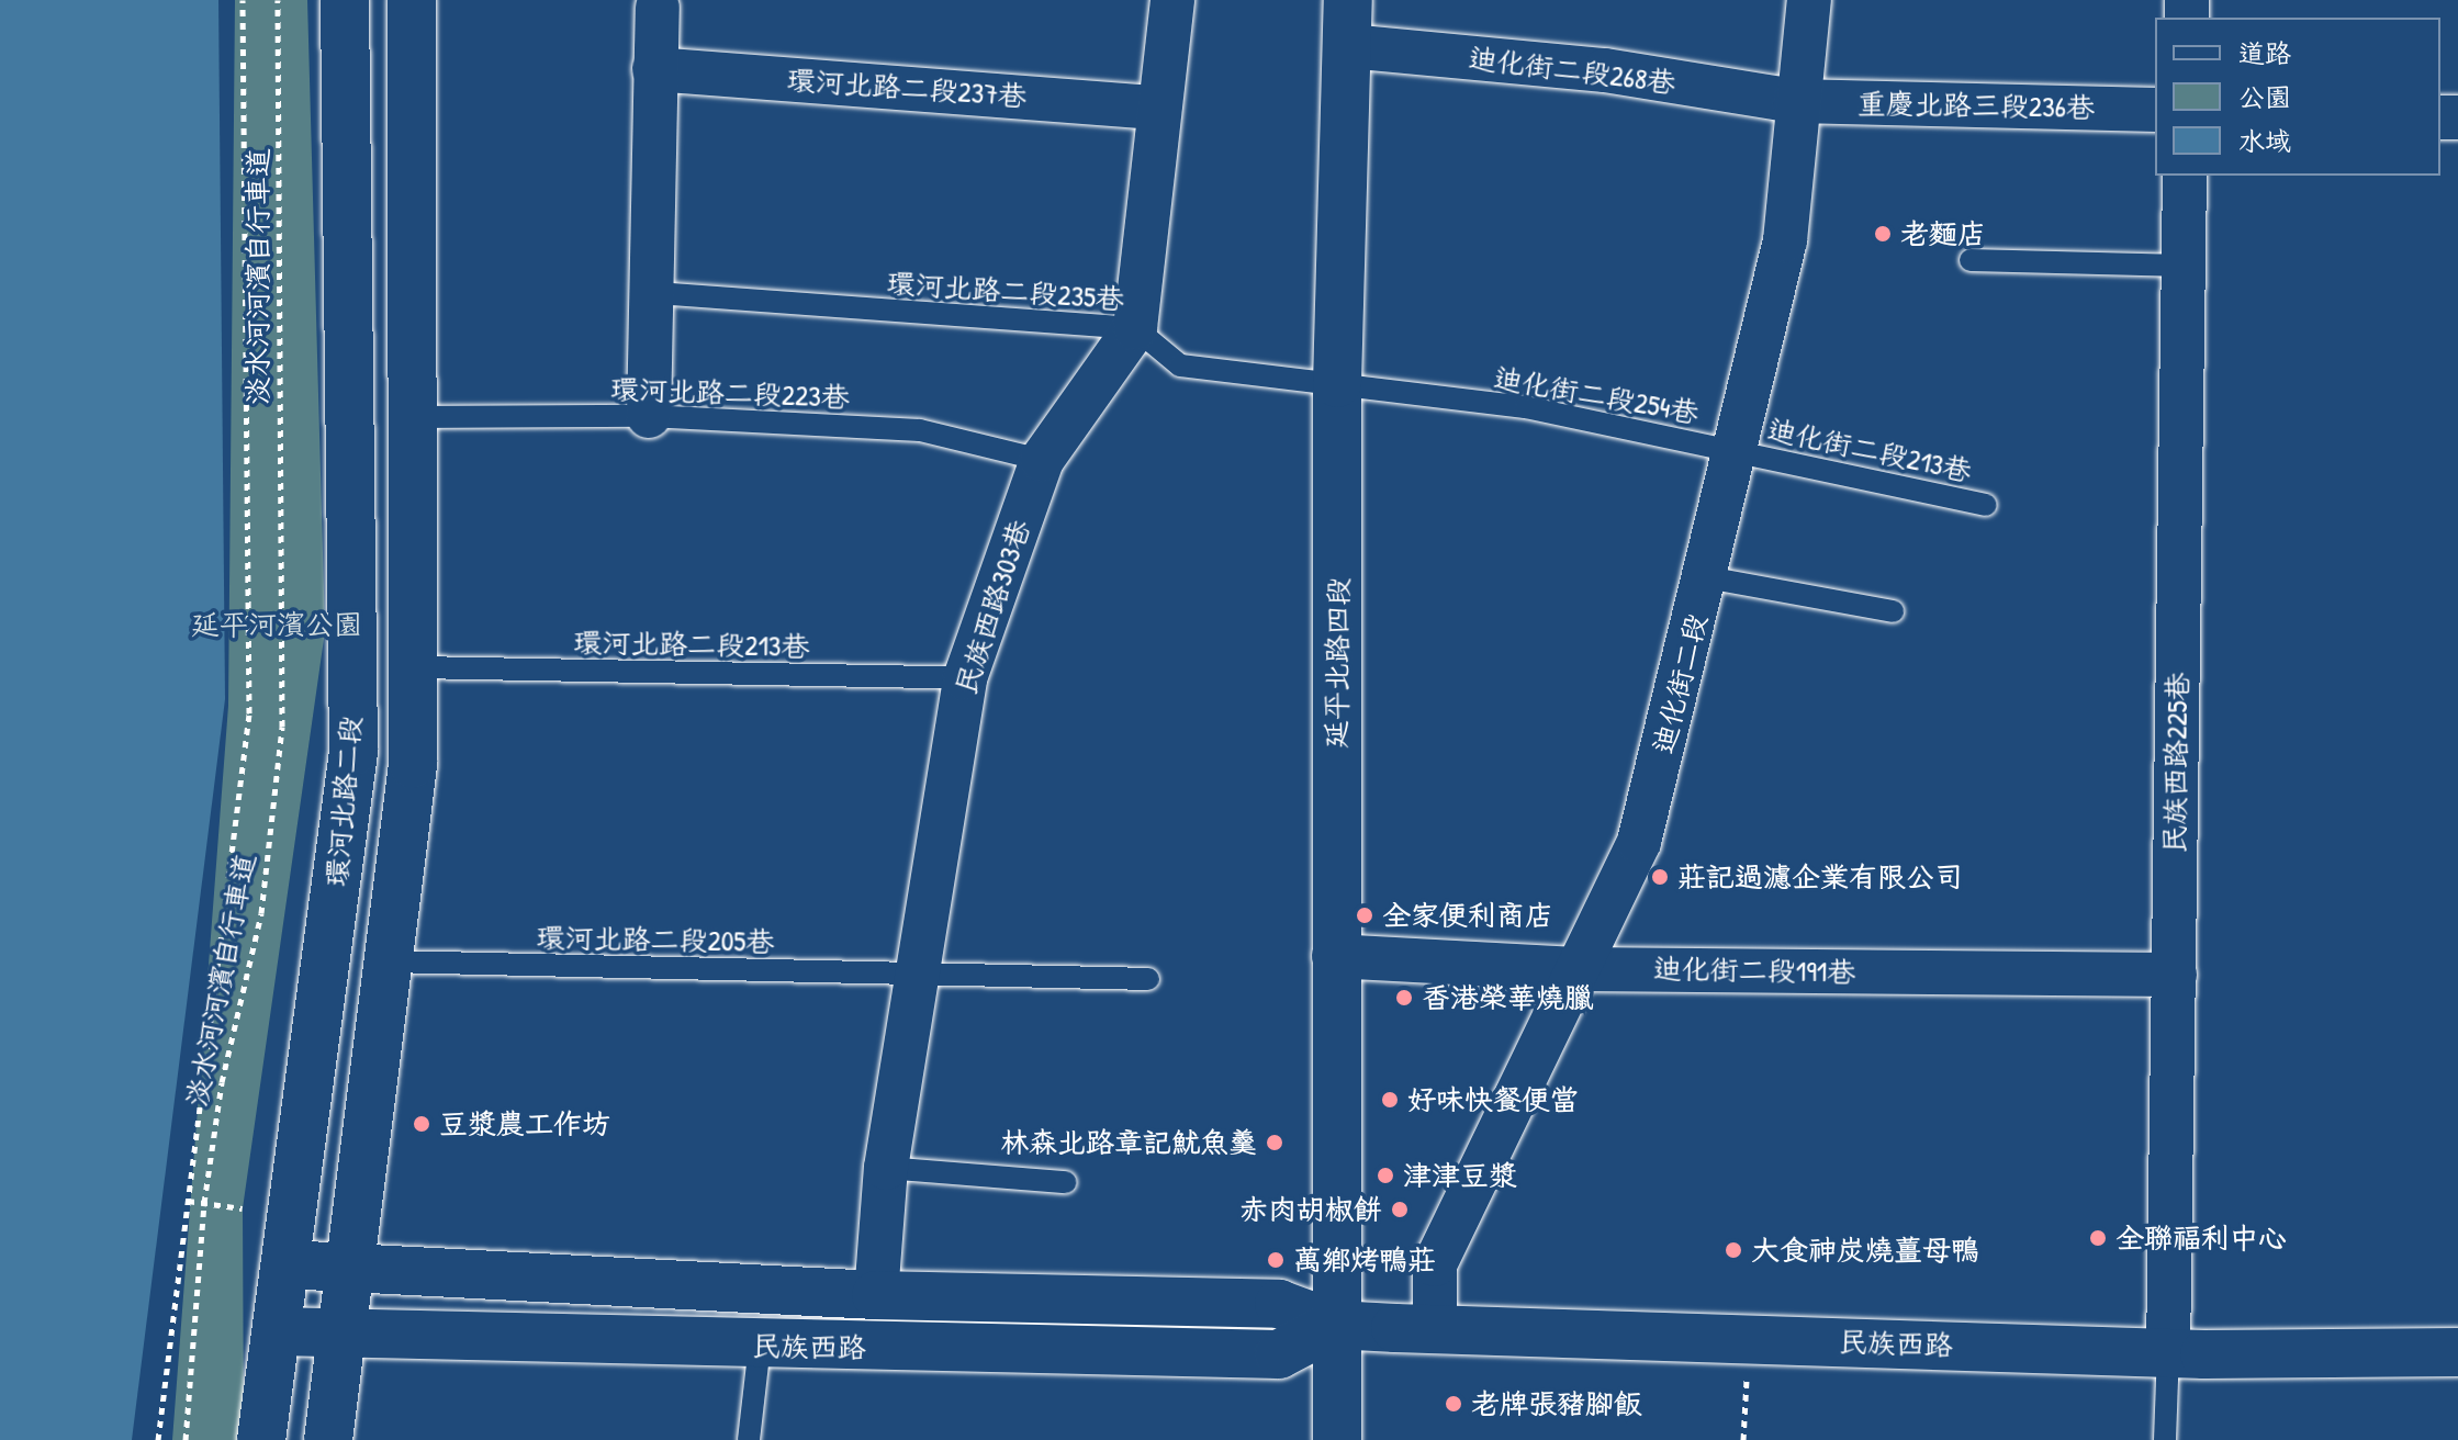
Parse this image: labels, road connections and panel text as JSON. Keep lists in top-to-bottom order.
{
  "streets": {
    "street": [
      "迪化街二段268巷",
      "環河北路二段237巷",
      "重慶北路三段236巷",
      "民族西路303巷",
      "延平北路四段",
      "迪化街二段",
      "民族西路225巷",
      "環河北路二段",
      "迪化街二段191巷",
      "民族西路"
    ],
    "lane": [
      "環河北路二段235巷",
      "環河北路二段223巷",
      "迪化街二段254巷",
      "迪化街二段213巷",
      "環河北路二段213巷",
      "環河北路二段205巷"
    ],
    "path": ["淡水河河濱自行車道"]
  },
  "crossings": [
    ["迪化街二段268巷", "重慶北路三段236巷"],
    ["迪化街二段268巷", "延平北路四段"],
    ["迪化街二段268巷", "迪化街二段"],
    ["環河北路二段237巷", "民族西路303巷"],
    ["重慶北路三段236巷", "迪化街二段"],
    ["環河北路二段235巷", "迪化街二段254巷"],
    ["環河北路二段235巷", "民族西路303巷"],
    ["環河北路二段235巷", "延平北路四段"],
    ["環河北路二段223巷", "民族西路303巷"],
    ["迪化街二段254巷", "迪化街二段213巷"],
    ["迪化街二段254巷", "延平北路四段"],
    ["迪化街二段254巷", "迪化街二段"],
    ["迪化街二段213巷", "迪化街二段"],
    ["民族西路303巷", "環河北路二段213巷"],
    ["民族西路303巷", "環河北路二段205巷"],
    ["民族西路303巷", "民族西路"],
    ["延平北路四段", "迪化街二段191巷"],
    ["延平北路四段", "民族西路"],
    ["迪化街二段", "迪化街二段191巷"],
    ["迪化街二段", "民族西路"],
    ["民族西路225巷", "迪化街二段191巷"],
    ["民族西路225巷", "民族西路"],
    ["環河北路二段", "民族西路"]
  ],
  "parks": ["延平河濱公園"],
  "places": [
    "老麵店",
    "莊記過濾企業有限公司",
    "全家便利商店",
    "香港榮華燒臘",
    "好味快餐便當",
    "豆漿農工作坊",
    "林森北路章記魷魚羹",
    "津津豆漿",
    "赤肉胡椒餅",
    "全聯福利中心",
    "大食神炭燒薑母鴨",
    "萬鄉烤鴨莊",
    "老牌張豬腳飯"
  ],
  "legend": ["道路", "公園", "水域"]
}
